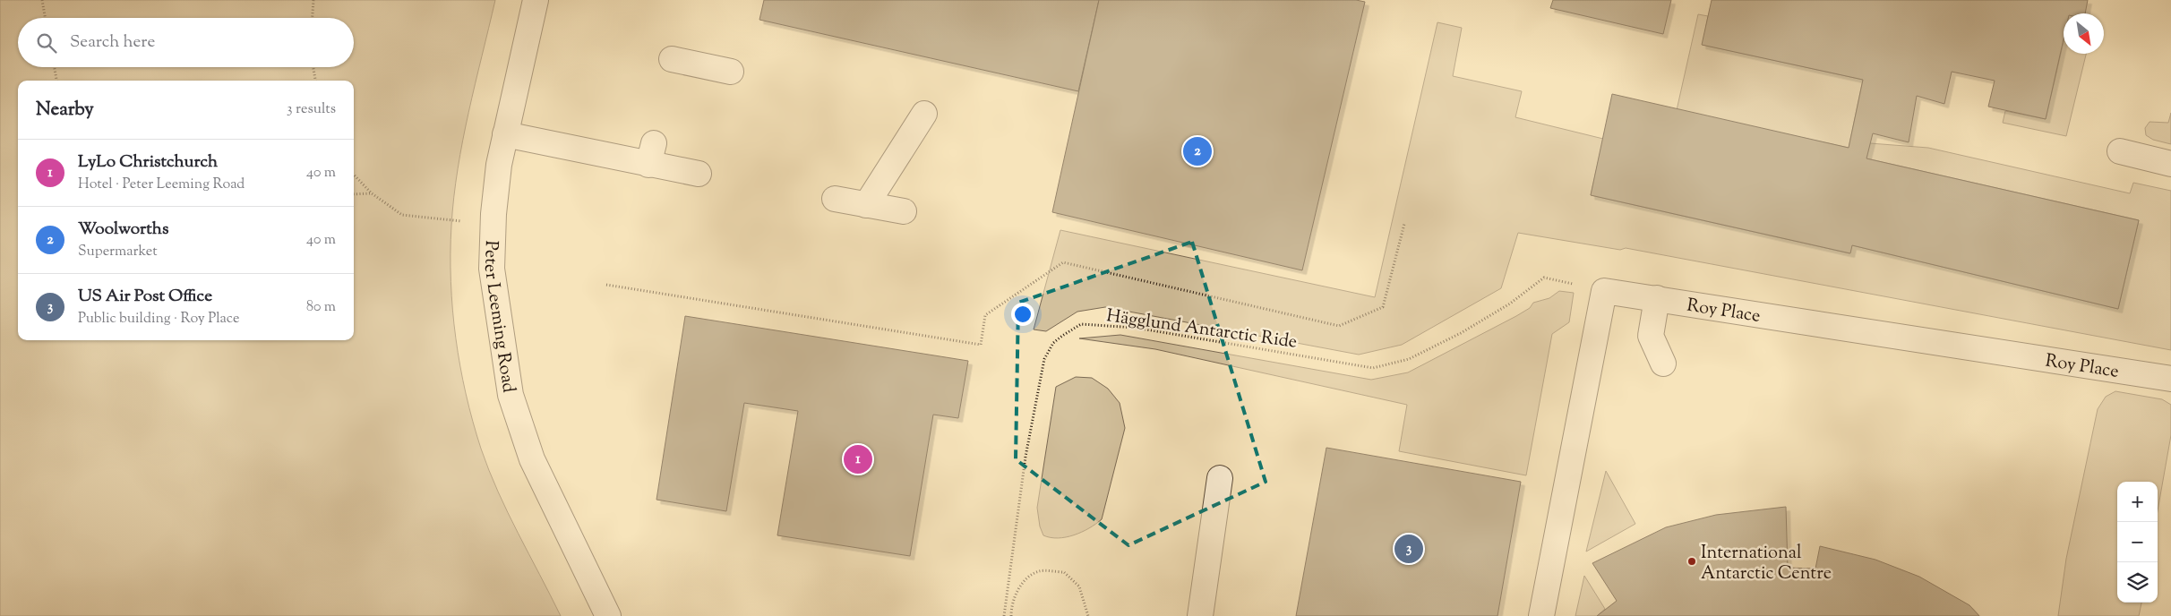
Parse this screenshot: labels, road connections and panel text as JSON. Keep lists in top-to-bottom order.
{
  "streets": {
    "street": ["Roy Place", "Peter Leeming Road"],
    "path": ["Hägglund Antarctic Ride"]
  },
  "crossings": [
    ["Roy Place", "Hägglund Antarctic Ride"]
  ],
  "places": ["International Antarctic Centre"],
  "north": "bottom right",
  "page": {
    "search": "Search here",
    "heading": ["Nearby", "3 results"],
    "pins": ["2", "1", "3"],
    "list": [
      {
        "mark": "1",
        "name": "LyLo Christchurch",
        "note": "Hotel · Peter Leeming Road",
        "value": "40 m"
      },
      {
        "mark": "2",
        "name": "Woolworths",
        "note": "Supermarket",
        "value": "40 m"
      },
      {
        "mark": "3",
        "name": "US Air Post Office",
        "note": "Public building · Roy Place",
        "value": "80 m"
      }
    ],
    "map_buttons": ["+", "−"]
  }
}
